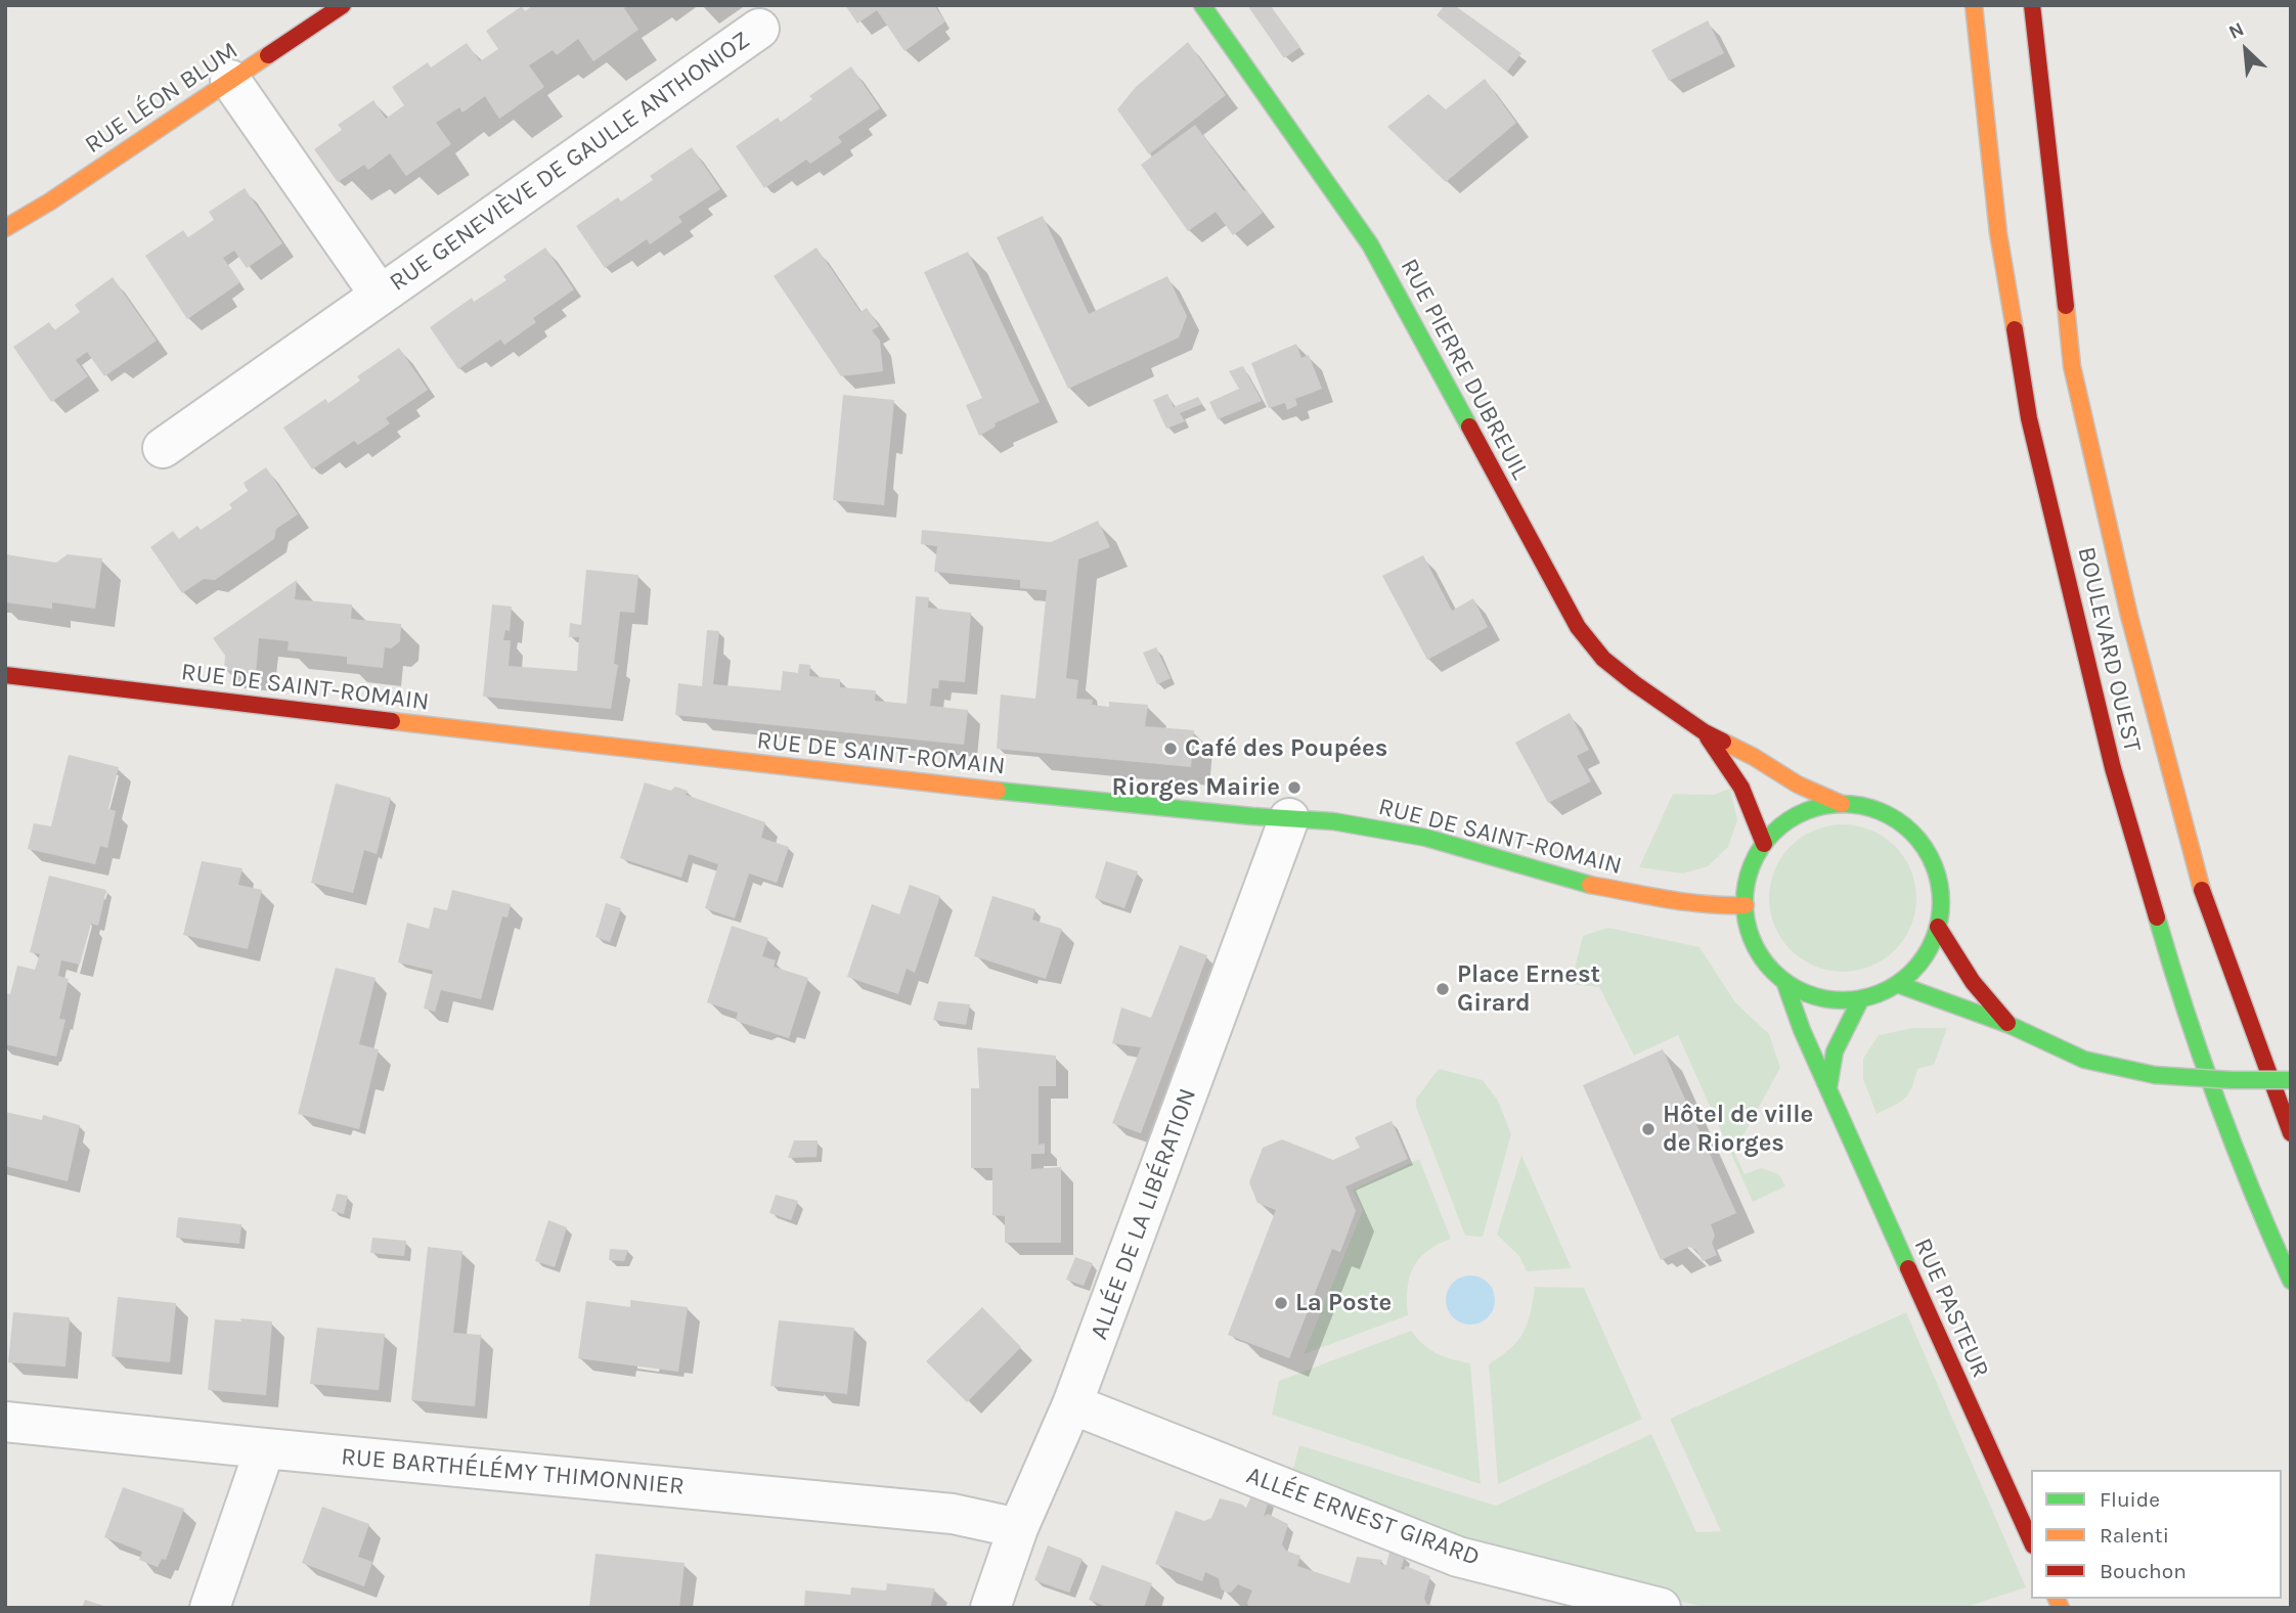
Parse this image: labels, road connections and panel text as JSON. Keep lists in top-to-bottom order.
{
  "streets": {
    "street": [
      "RUE LÉON BLUM",
      "RUE GENEVIÈVE DE GAULLE ANTHONIOZ",
      "RUE PIERRE DUBREUIL",
      "BOULEVARD OUEST",
      "RUE DE SAINT-ROMAIN",
      "ALLÉE DE LA LIBÉRATION",
      "RUE PASTEUR",
      "RUE BARTHÉLÉMY THIMONNIER",
      "ALLÉE ERNEST GIRARD"
    ]
  },
  "crossings": [
    ["RUE LÉON BLUM", "RUE GENEVIÈVE DE GAULLE ANTHONIOZ"],
    ["RUE PIERRE DUBREUIL", "RUE DE SAINT-ROMAIN"],
    ["RUE PIERRE DUBREUIL", "RUE PASTEUR"],
    ["RUE DE SAINT-ROMAIN", "ALLÉE DE LA LIBÉRATION"],
    ["RUE DE SAINT-ROMAIN", "RUE PASTEUR"],
    ["ALLÉE DE LA LIBÉRATION", "RUE BARTHÉLÉMY THIMONNIER"],
    ["ALLÉE DE LA LIBÉRATION", "ALLÉE ERNEST GIRARD"]
  ],
  "places": [
    "Café des Poupées",
    "Riorges Mairie",
    "Place Ernest Girard",
    "Hôtel de ville de Riorges",
    "La Poste"
  ],
  "legend": ["Fluide", "Ralenti", "Bouchon"],
  "north": "top left"
}
